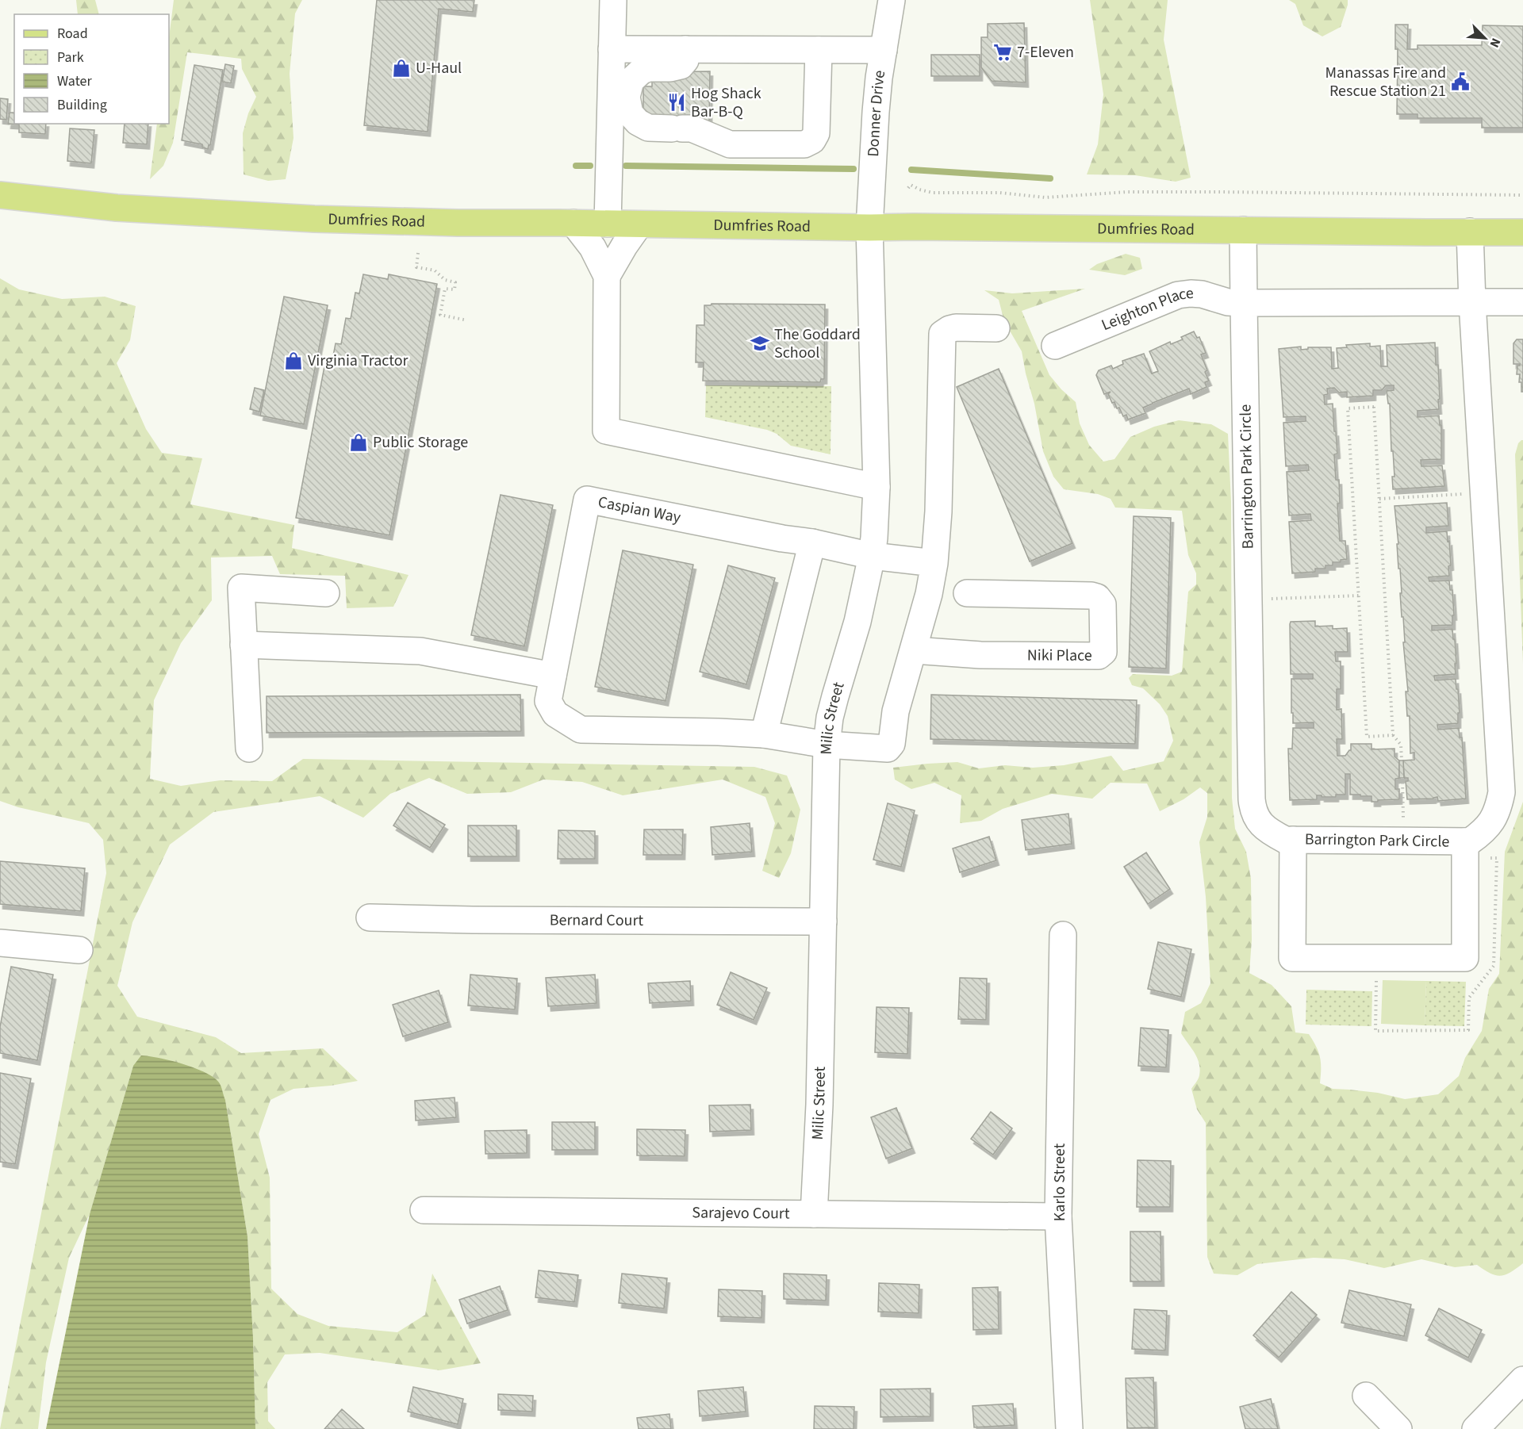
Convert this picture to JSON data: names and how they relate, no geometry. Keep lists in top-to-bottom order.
{
  "streets": {
    "main road": ["Dumfries Road"],
    "street": [
      "Donner Drive",
      "Leighton Place",
      "Barrington Park Circle",
      "Caspian Way",
      "Niki Place",
      "Milic Street",
      "Bernard Court",
      "Karlo Street",
      "Sarajevo Court"
    ]
  },
  "crossings": [
    ["Donner Drive", "Dumfries Road"],
    ["Donner Drive", "Milic Street"],
    ["Dumfries Road", "Barrington Park Circle"],
    ["Dumfries Road", "Milic Street"],
    ["Leighton Place", "Barrington Park Circle"],
    ["Caspian Way", "Milic Street"],
    ["Milic Street", "Bernard Court"],
    ["Milic Street", "Sarajevo Court"],
    ["Karlo Street", "Sarajevo Court"]
  ],
  "places": {
    "supermarket": ["7-Eleven"],
    "shop": ["U-Haul", "Virginia Tractor", "Public Storage"],
    "public building": ["Manassas Fire and Rescue Station 21"],
    "restaurant": ["Hog Shack Bar-B-Q"],
    "school or university": ["The Goddard School"]
  },
  "legend": [
    "Road",
    "Park",
    "Water",
    "Building"
  ],
  "north": "bottom right"
}
